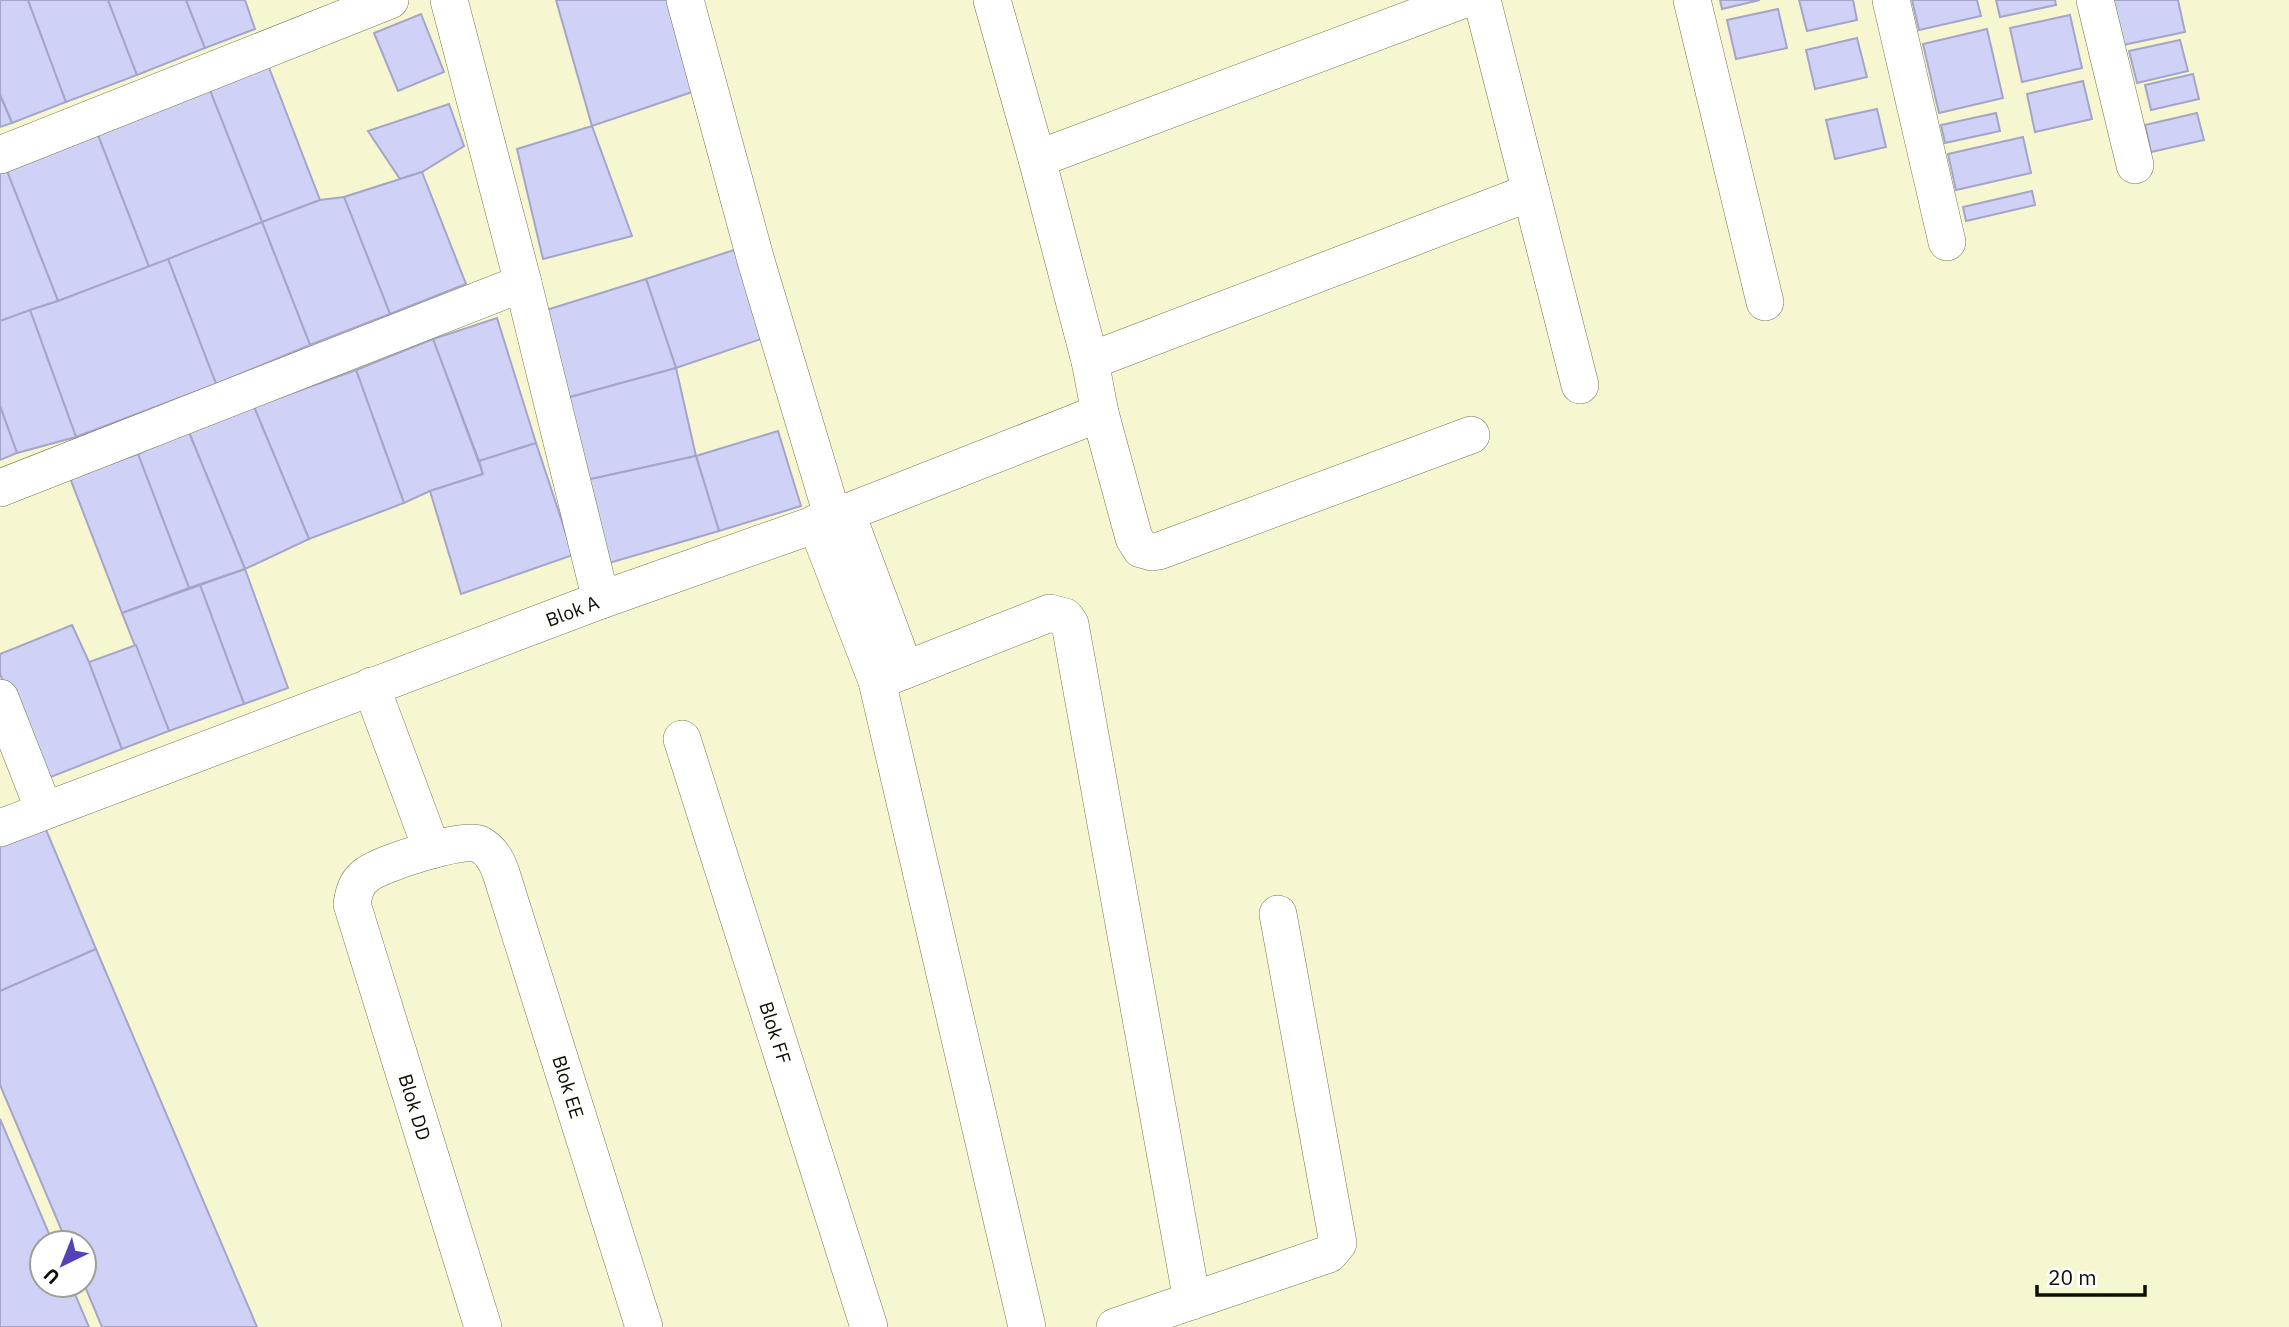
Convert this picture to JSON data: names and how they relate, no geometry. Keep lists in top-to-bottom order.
{
  "streets": {
    "street": [
      "Blok A",
      "Blok FF",
      "Blok EE",
      "Blok DD"
    ]
  },
  "crossings": [
    ["Blok EE", "Blok DD"]
  ],
  "scale_bar": "20 m",
  "north": "bottom left"
}
